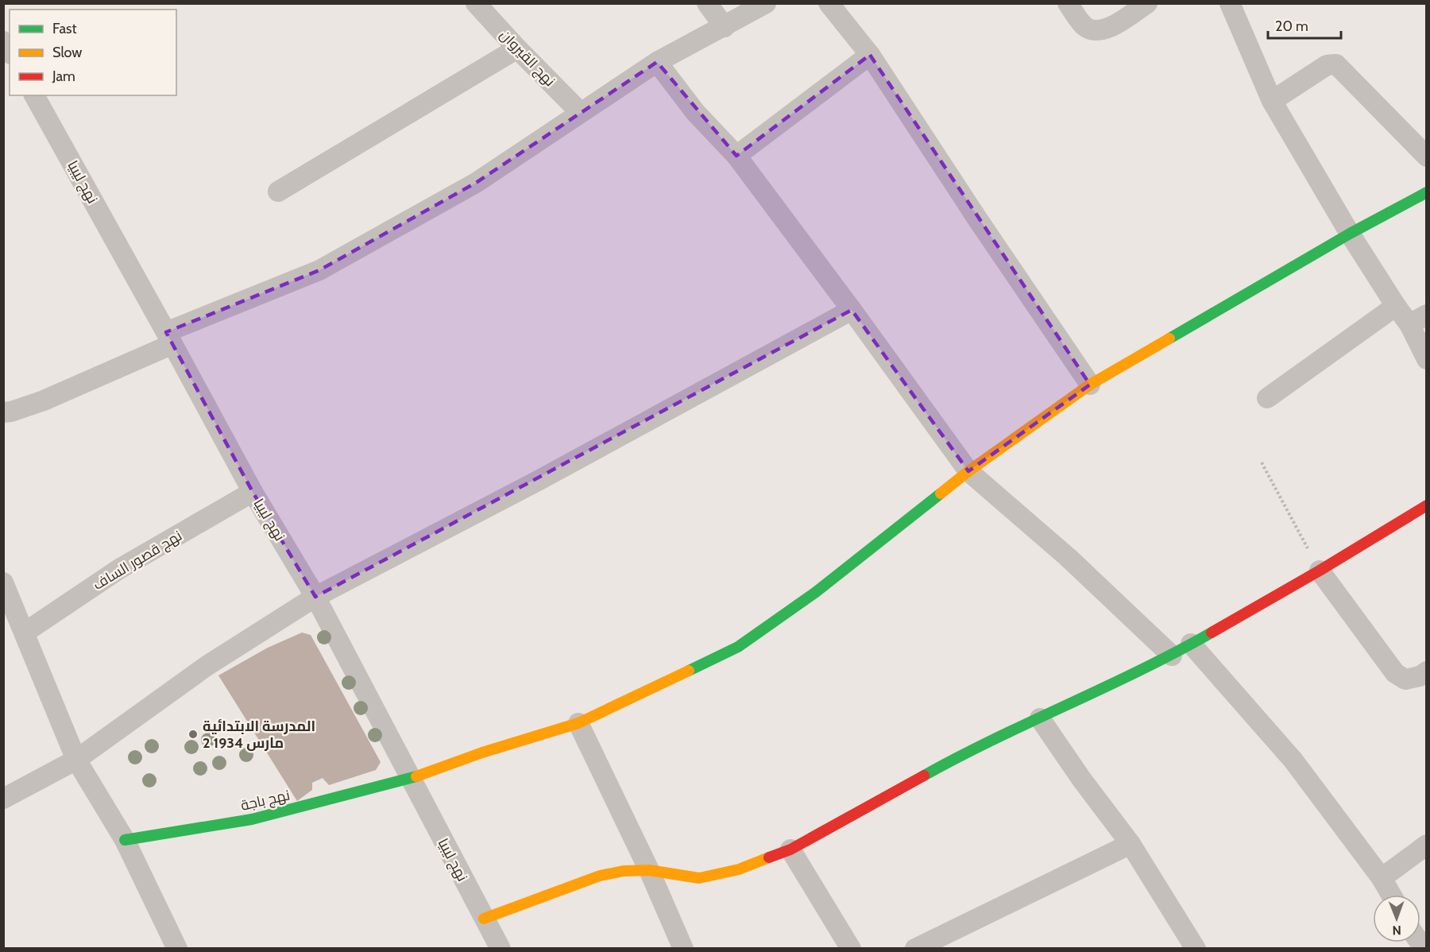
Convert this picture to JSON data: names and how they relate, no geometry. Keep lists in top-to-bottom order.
{
  "streets": {
    "street": [
      "نهج القيروان",
      "نهج ليبيا",
      "نهج قصور الساف",
      "نهج باجة"
    ]
  },
  "crossings": [
    ["نهج ليبيا", "نهج قصور الساف"],
    ["نهج ليبيا", "نهج باجة"]
  ],
  "places": ["المدرسة الابتدائية 2 مارس 1934"],
  "legend": ["Fast", "Slow", "Jam"],
  "scale_bar": "20 m",
  "north": "bottom"
}
